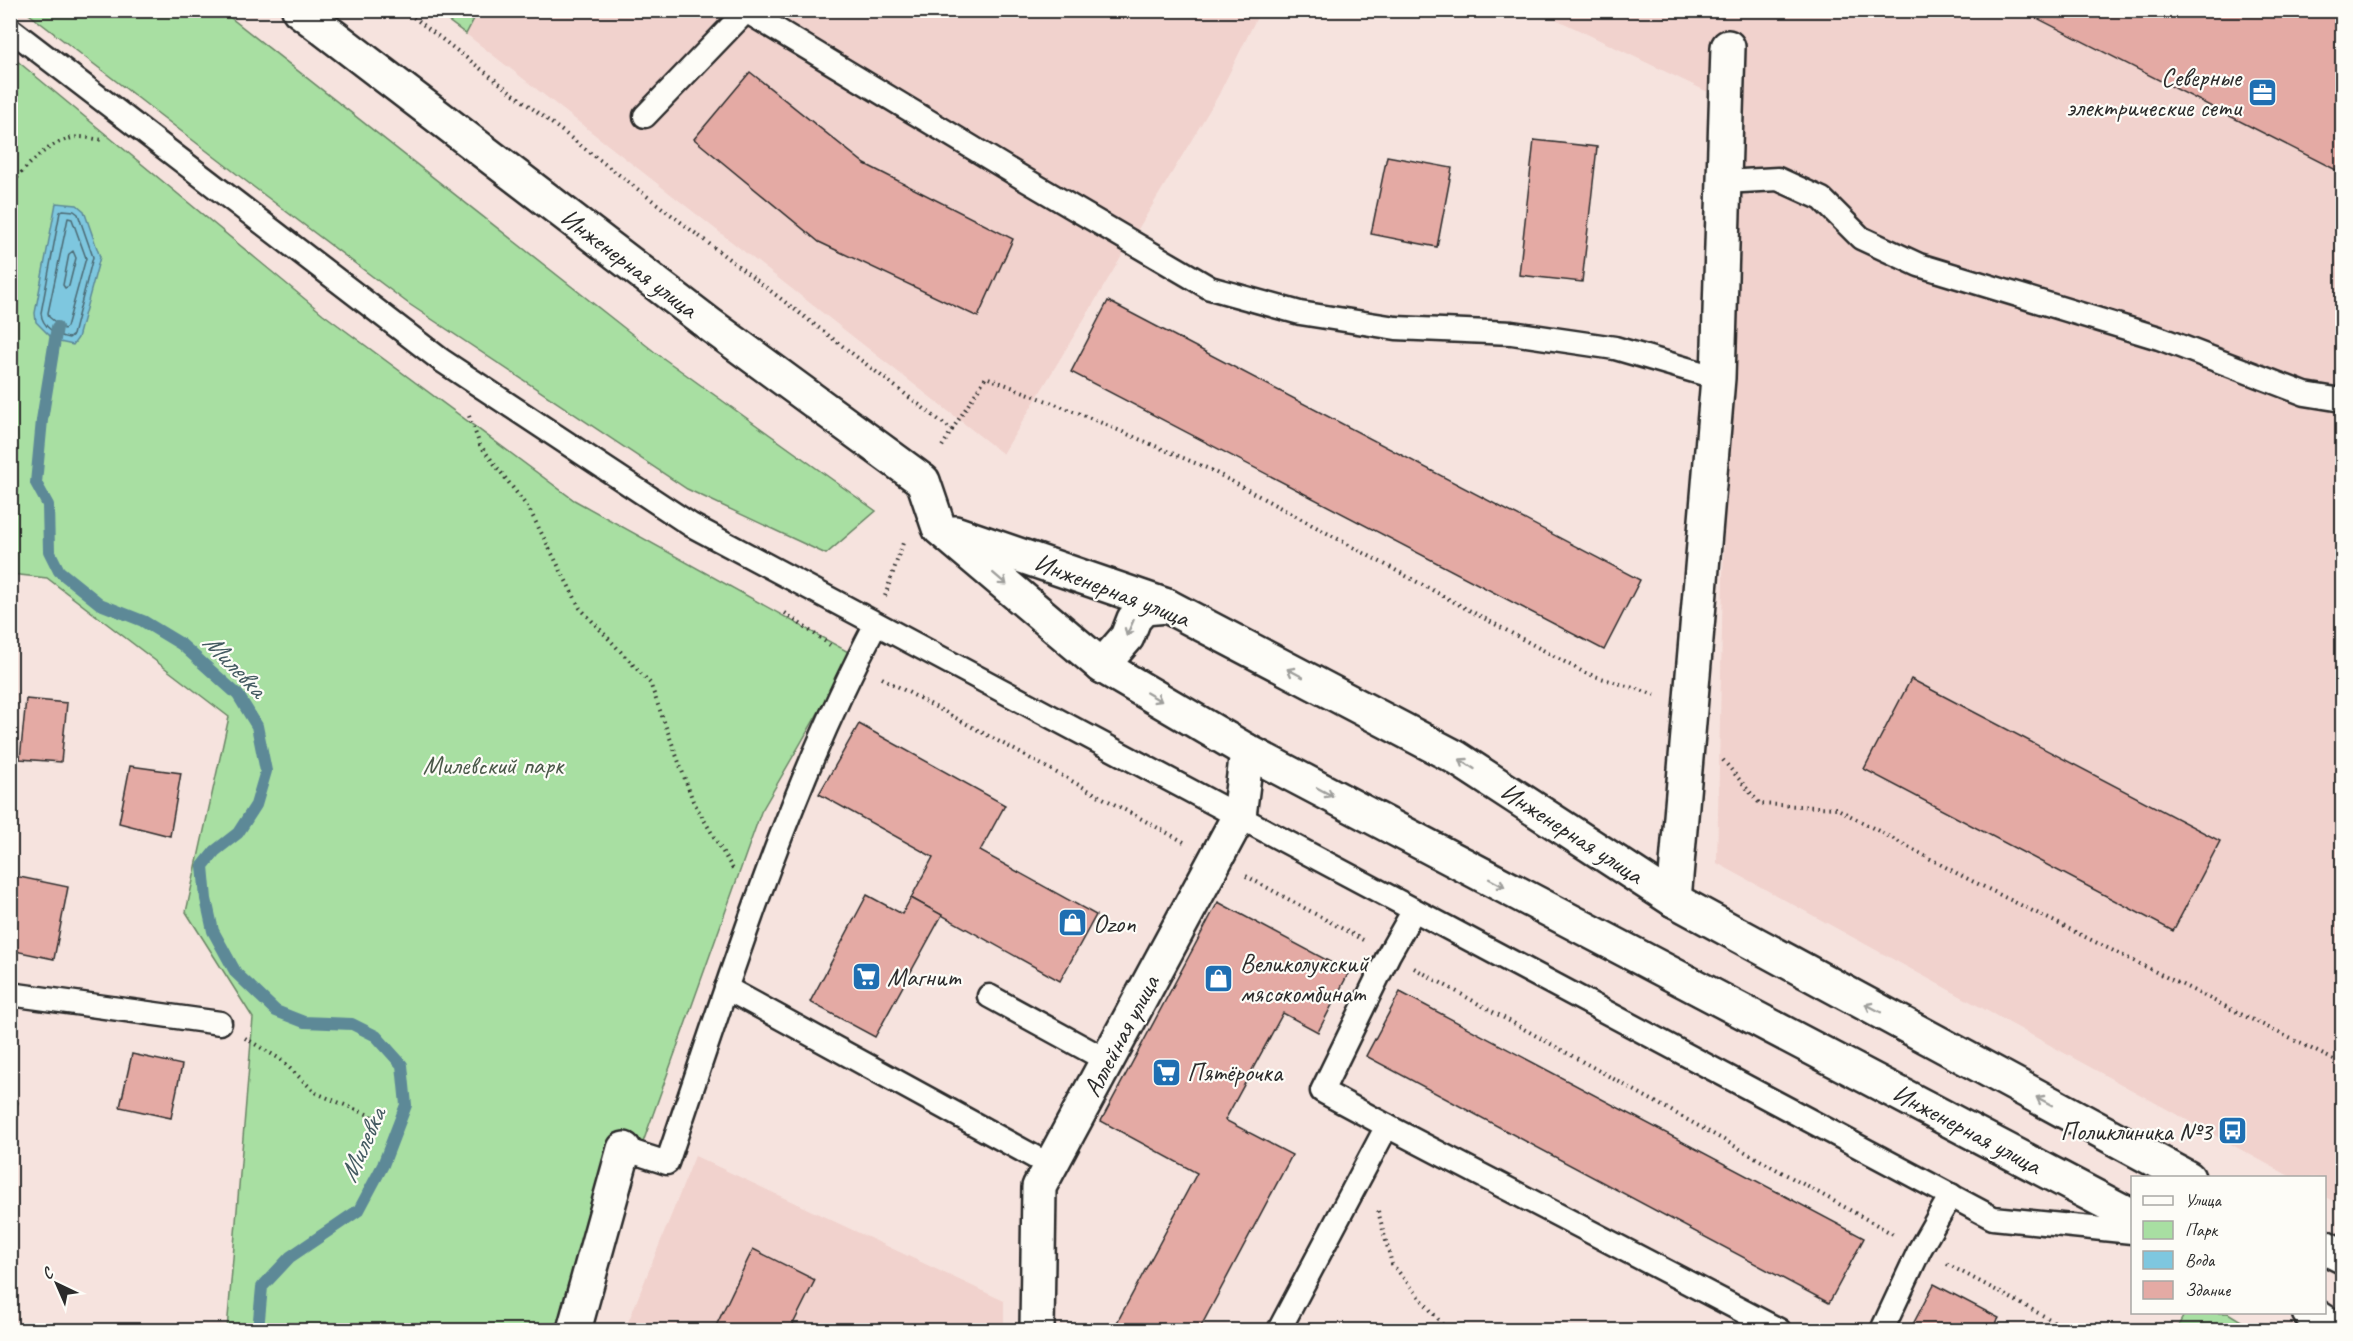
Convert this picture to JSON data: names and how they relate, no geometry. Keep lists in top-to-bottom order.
{
  "streets": {
    "main road": ["Инженерная улица", "Аллейная улица"]
  },
  "crossings": [
    ["Инженерная улица", "Аллейная улица"]
  ],
  "water": ["Милевка"],
  "parks": ["Милевский парк"],
  "places": {
    "office": ["Северные электрические сети"],
    "shop": ["Ozon", "Великолукский мясокомбинат"],
    "supermarket": ["Магнит", "Пятёрочка"],
    "bus stop": ["Поликлиника №3"]
  },
  "legend": [
    "Улица",
    "Парк",
    "Вода",
    "Здание"
  ],
  "north": "top left"
}
